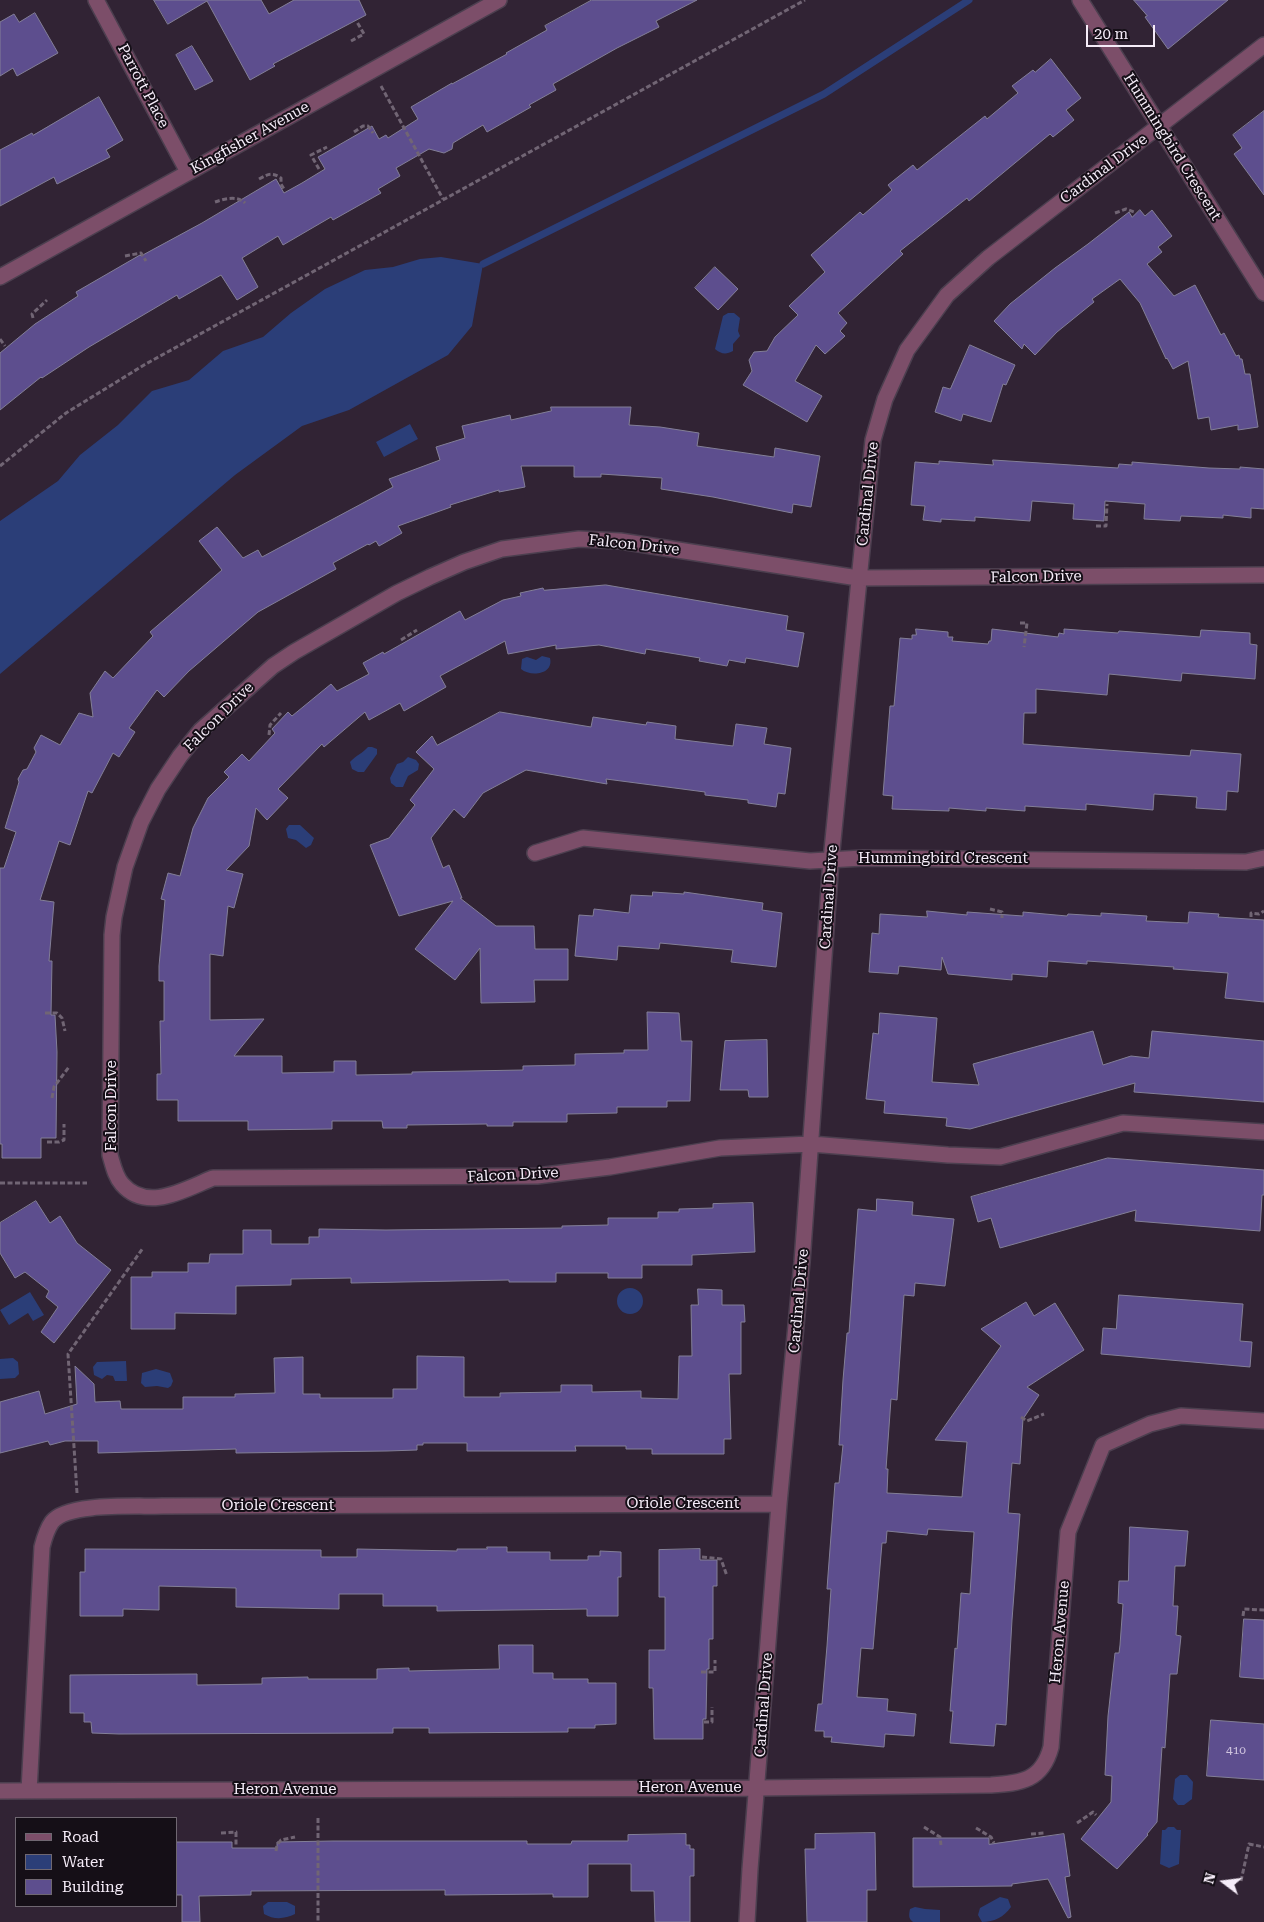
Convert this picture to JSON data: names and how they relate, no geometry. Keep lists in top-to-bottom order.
{
  "streets": {
    "street": [
      "Parrott Place",
      "Kingfisher Avenue",
      "Hummingbird Crescent",
      "Cardinal Drive",
      "Falcon Drive",
      "Oriole Crescent",
      "Heron Avenue"
    ]
  },
  "crossings": [
    ["Parrott Place", "Kingfisher Avenue"],
    ["Hummingbird Crescent", "Cardinal Drive"],
    ["Cardinal Drive", "Falcon Drive"],
    ["Cardinal Drive", "Oriole Crescent"],
    ["Cardinal Drive", "Heron Avenue"],
    ["Oriole Crescent", "Heron Avenue"]
  ],
  "house_numbers": ["410"],
  "legend": ["Road", "Water", "Building"],
  "scale_bar": "20 m",
  "north": "left"
}
